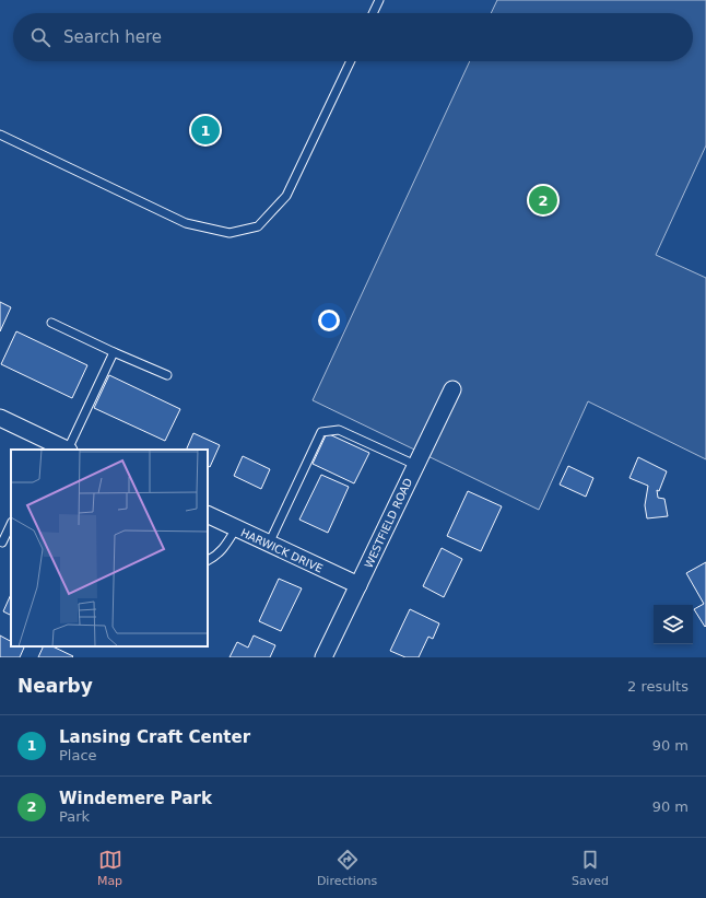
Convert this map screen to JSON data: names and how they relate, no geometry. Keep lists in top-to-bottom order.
{
  "streets": {
    "street": ["WESTFIELD ROAD", "HARWICK DRIVE"]
  },
  "crossings": [
    ["WESTFIELD ROAD", "HARWICK DRIVE"]
  ],
  "page": {
    "search": "Search here",
    "pins": ["1", "2"],
    "heading": ["Nearby", "2 results"],
    "list": [
      {
        "mark": "1",
        "name": "Lansing Craft Center",
        "note": "Place",
        "value": "90 m"
      },
      {
        "mark": "2",
        "name": "Windemere Park",
        "note": "Park",
        "value": "90 m"
      }
    ],
    "nav": ["Map", "Directions", "Saved"]
  }
}
